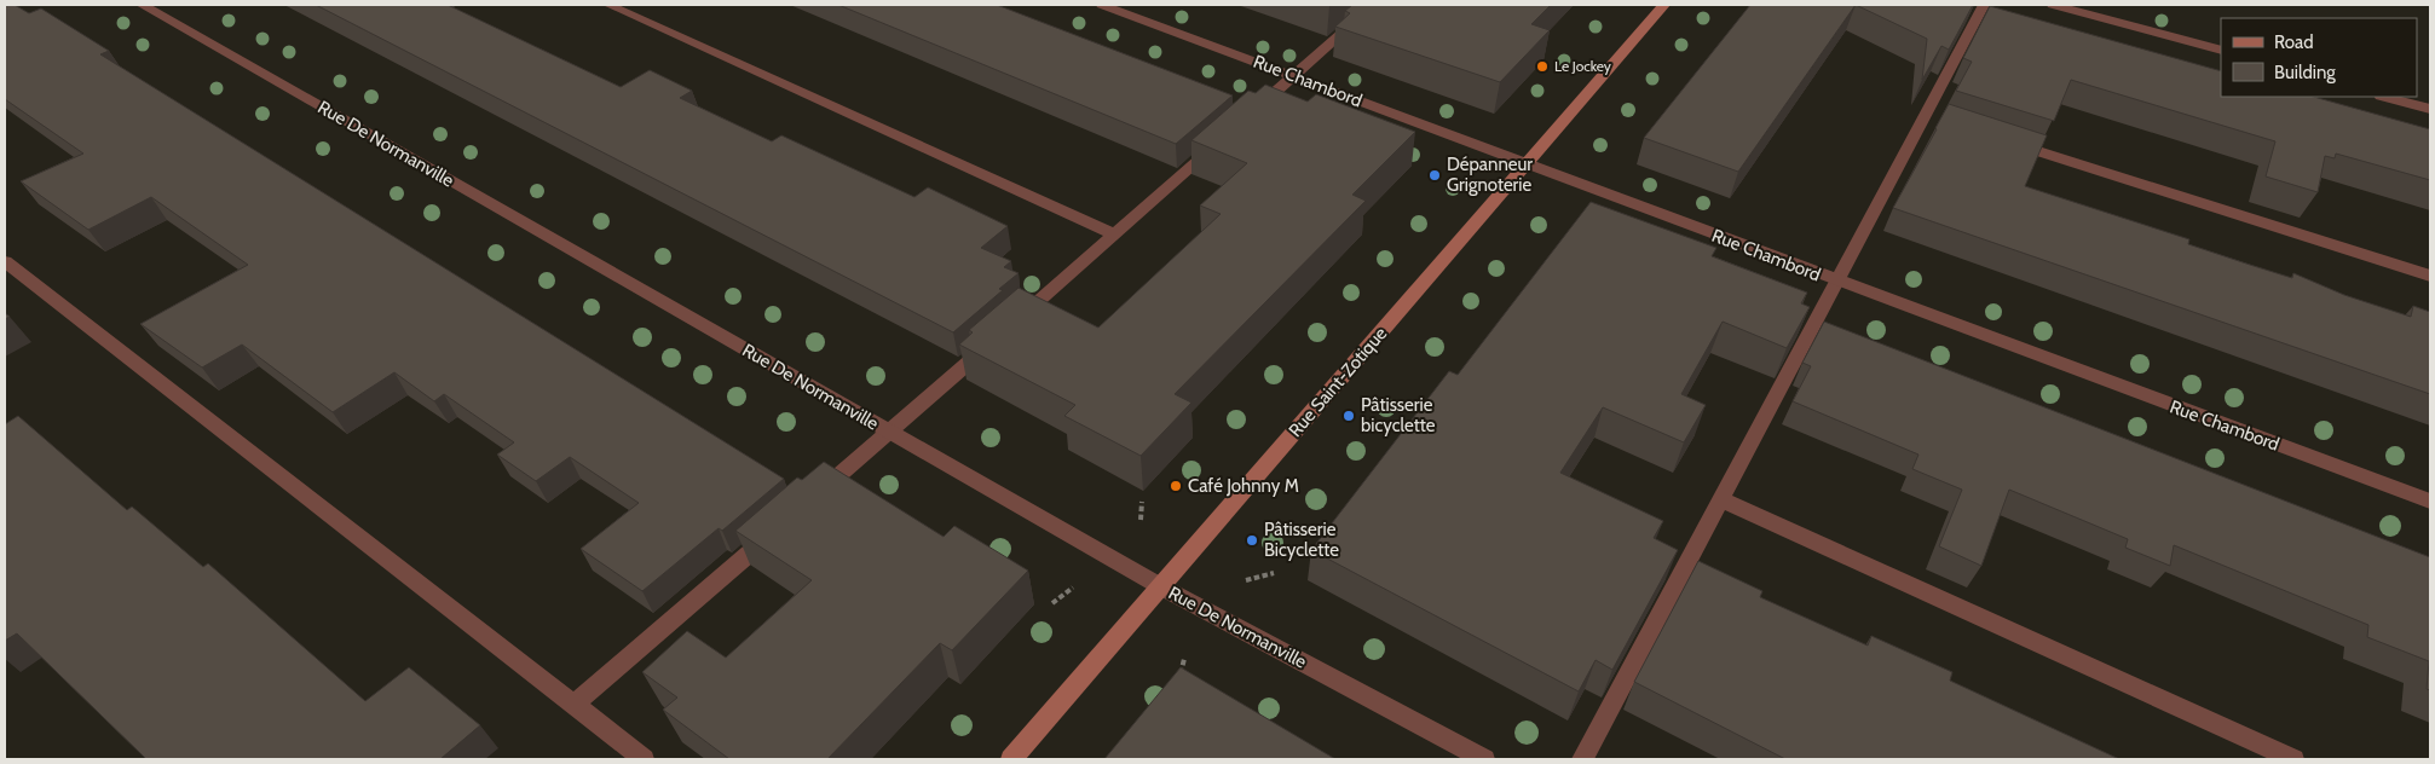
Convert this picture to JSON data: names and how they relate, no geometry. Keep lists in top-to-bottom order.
{
  "streets": {
    "street": ["Rue Chambord", "Rue De Normanville", "Rue Saint-Zotique"]
  },
  "crossings": [
    ["Rue Chambord", "Rue Saint-Zotique"],
    ["Rue De Normanville", "Rue Saint-Zotique"]
  ],
  "places": [
    "Le Jockey",
    "Dépanneur Grignoterie",
    "Pâtisserie bicyclette",
    "Café Johnny M",
    "Pâtisserie Bicyclette"
  ],
  "legend": ["Road", "Building"]
}
